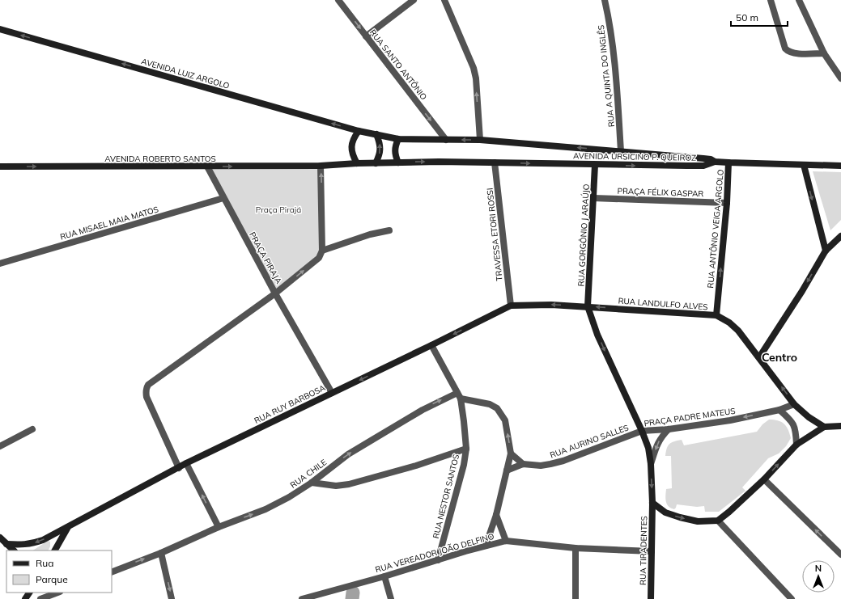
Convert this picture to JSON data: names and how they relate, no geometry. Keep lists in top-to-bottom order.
{
  "streets": {
    "street": [
      "RUA SANTO ANTÔNIO",
      "AVENIDA LUIZ ARGOLO",
      "RUA A QUINTA DO INGLÊS",
      "AVENIDA URSICINO P. QUEIROZ",
      "AVENIDA ROBERTO SANTOS",
      "PRAÇA FÉLIX GASPAR",
      "RUA MISAEL MAIA MATOS",
      "RUA ANTÔNIO VEIGA ARGOLO",
      "TRAVESSA ETORI ROSSI",
      "RUA GORGÔNIO J ARAÚJO",
      "PRAÇA PIRAJA",
      "RUA LANDULFO ALVES",
      "RUA RUY BARBOSA",
      "PRAÇA PADRE MATEUS",
      "RUA AURINO SALLES",
      "RUA CHILE",
      "RUA NESTOR SANTOS",
      "RUA TIRADENTES",
      "RUA VEREADOR JOÃO DELFINO"
    ]
  },
  "crossings": [
    ["RUA SANTO ANTÔNIO", "AVENIDA URSICINO P. QUEIROZ"],
    ["AVENIDA LUIZ ARGOLO", "AVENIDA URSICINO P. QUEIROZ"],
    ["RUA A QUINTA DO INGLÊS", "AVENIDA URSICINO P. QUEIROZ"],
    ["AVENIDA URSICINO P. QUEIROZ", "AVENIDA ROBERTO SANTOS"],
    ["AVENIDA URSICINO P. QUEIROZ", "TRAVESSA ETORI ROSSI"],
    ["AVENIDA URSICINO P. QUEIROZ", "RUA GORGÔNIO J ARAÚJO"],
    ["AVENIDA ROBERTO SANTOS", "PRAÇA PIRAJA"],
    ["PRAÇA FÉLIX GASPAR", "RUA ANTÔNIO VEIGA ARGOLO"],
    ["PRAÇA FÉLIX GASPAR", "RUA GORGÔNIO J ARAÚJO"],
    ["RUA MISAEL MAIA MATOS", "PRAÇA PIRAJA"],
    ["RUA ANTÔNIO VEIGA ARGOLO", "RUA LANDULFO ALVES"],
    ["TRAVESSA ETORI ROSSI", "RUA RUY BARBOSA"],
    ["RUA GORGÔNIO J ARAÚJO", "RUA LANDULFO ALVES"],
    ["RUA GORGÔNIO J ARAÚJO", "RUA RUY BARBOSA"],
    ["RUA LANDULFO ALVES", "RUA RUY BARBOSA"],
    ["RUA LANDULFO ALVES", "PRAÇA PADRE MATEUS"],
    ["RUA RUY BARBOSA", "RUA NESTOR SANTOS"],
    ["PRAÇA PADRE MATEUS", "RUA AURINO SALLES"],
    ["PRAÇA PADRE MATEUS", "RUA TIRADENTES"],
    ["RUA CHILE", "RUA NESTOR SANTOS"],
    ["RUA NESTOR SANTOS", "RUA VEREADOR JOÃO DELFINO"],
    ["RUA TIRADENTES", "RUA VEREADOR JOÃO DELFINO"]
  ],
  "one_way": [
    "RUA SANTO ANTÔNIO",
    "AVENIDA LUIZ ARGOLO",
    "AVENIDA ROBERTO SANTOS",
    "RUA ANTÔNIO VEIGA ARGOLO",
    "RUA LANDULFO ALVES",
    "RUA RUY BARBOSA",
    "PRAÇA PADRE MATEUS"
  ],
  "districts": ["Centro"],
  "parks": ["Praça Pirajá"],
  "legend": ["Rua", "Parque"],
  "scale_bar": "50 m",
  "north": "top"
}
